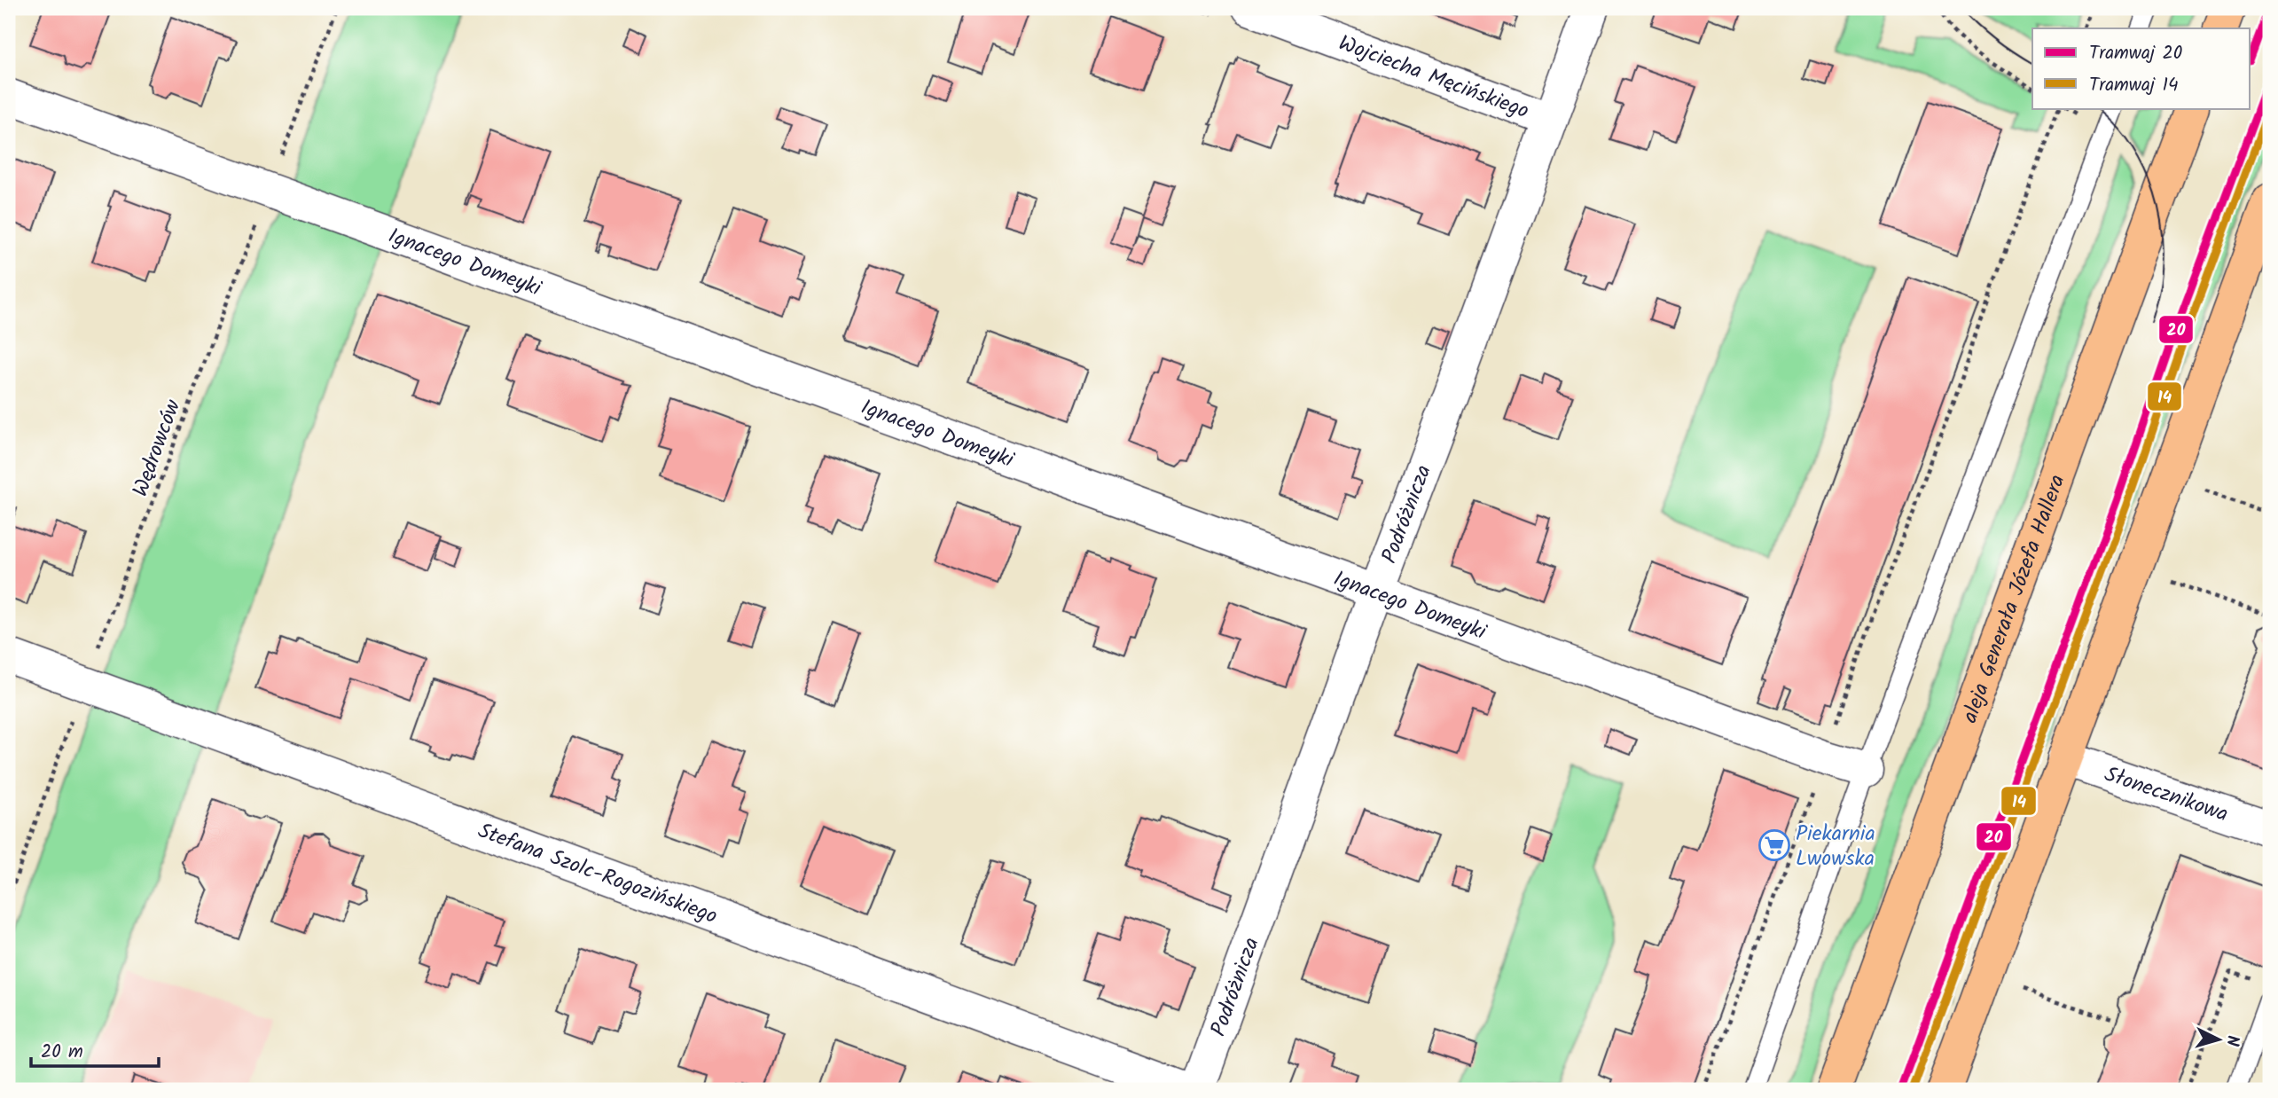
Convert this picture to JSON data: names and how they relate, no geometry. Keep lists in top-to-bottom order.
{
  "streets": {
    "main road": ["aleja Generała Józefa Hallera"],
    "street": [
      "Wojciecha Męcińskiego",
      "Ignacego Domeyki",
      "Podróżnicza",
      "Słonecznikowa",
      "Stefana Szolc-Rogozińskiego"
    ],
    "path": ["Wędrowców"]
  },
  "crossings": [
    ["Wojciecha Męcińskiego", "Podróżnicza"],
    ["Ignacego Domeyki", "Wędrowców"],
    ["Ignacego Domeyki", "Podróżnicza"],
    ["Wędrowców", "Stefana Szolc-Rogozińskiego"]
  ],
  "places": {
    "supermarket": ["Piekarnia Lwowska"]
  },
  "lines": ["tram line 20", "tram line 14"],
  "legend": ["Tramwaj 20", "Tramwaj 14"],
  "scale_bar": "20 m",
  "north": "right"
}
